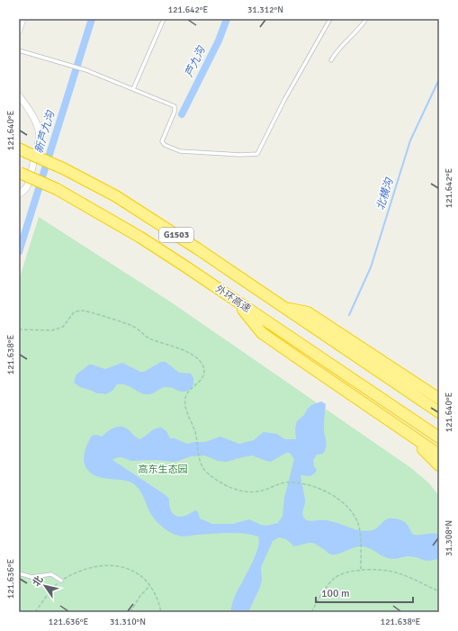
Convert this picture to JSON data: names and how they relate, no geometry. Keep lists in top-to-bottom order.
{
  "streets": {
    "highway": ["G1503", "外环高速"]
  },
  "water": ["芦九沟", "新芦九沟", "北横沟"],
  "parks": ["高东生态园"],
  "scale_bar": "100 m",
  "north": "top left",
  "coordinates": [
    "121.642°E",
    "31.312°N",
    "121.640°E",
    "121.638°E",
    "31.308°N",
    "121.636°E",
    "31.310°N"
  ]
}
